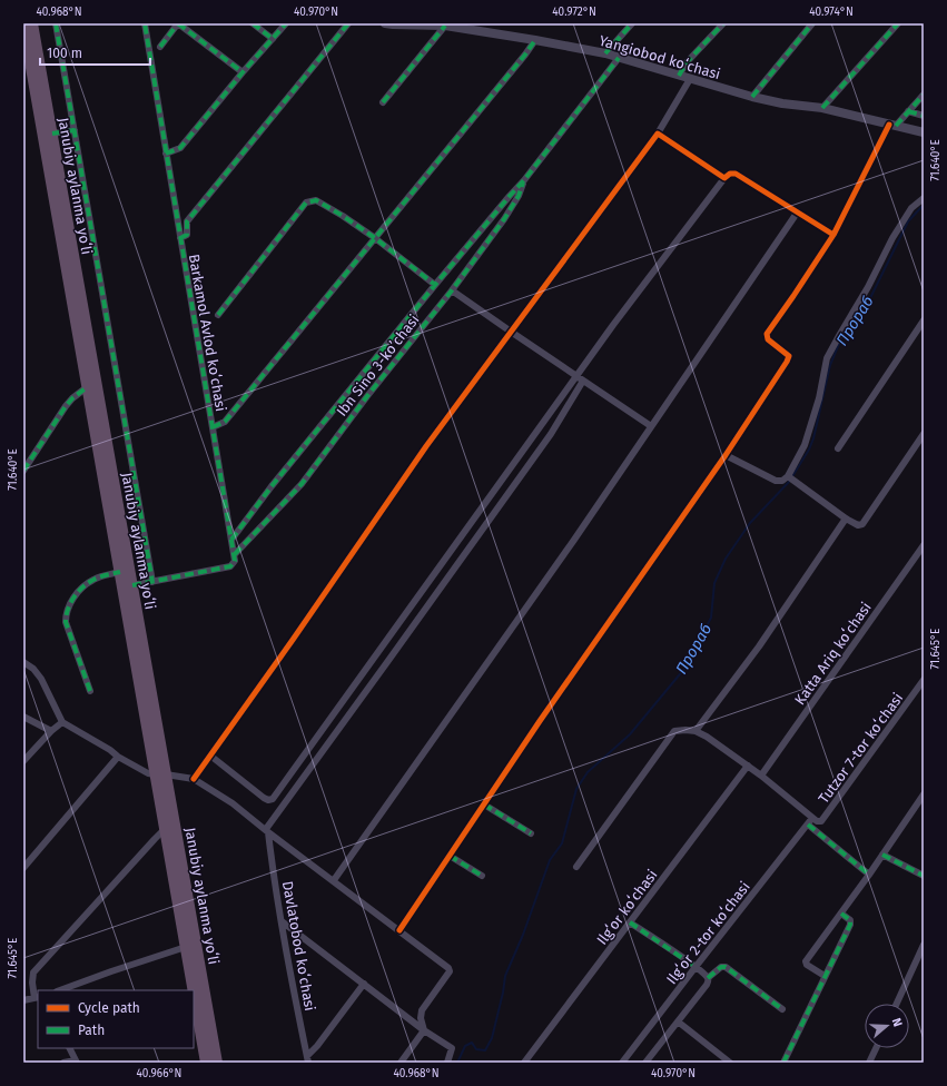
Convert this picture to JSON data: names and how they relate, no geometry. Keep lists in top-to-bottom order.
{
  "streets": {
    "highway": ["Janubiy aylanma yoʻli"],
    "street": [
      "Yangiobod koʻchasi",
      "Barkamol Avlod koʻchasi",
      "Ibn Sino 3-koʼchasi",
      "Katta Ariq koʻchasi",
      "Tutzor 7-tor koʻchasi",
      "Ilgʻor koʻchasi",
      "Ilgʻor 2-tor koʻchasi",
      "Davlatobod koʻchasi"
    ]
  },
  "crossings": [
    ["Yangiobod koʻchasi", "Ibn Sino 3-koʼchasi"],
    ["Barkamol Avlod koʻchasi", "Ibn Sino 3-koʼchasi"],
    ["Tutzor 7-tor koʻchasi", "Ilgʻor 2-tor koʻchasi"]
  ],
  "water": ["Прораб"],
  "legend": ["Cycle path", "Path"],
  "scale_bar": "100 m",
  "north": "right",
  "coordinates": [
    "40.968°N",
    "40.970°N",
    "40.972°N",
    "40.974°N",
    "71.640°E",
    "71.645°E",
    "40.966°N"
  ]
}
